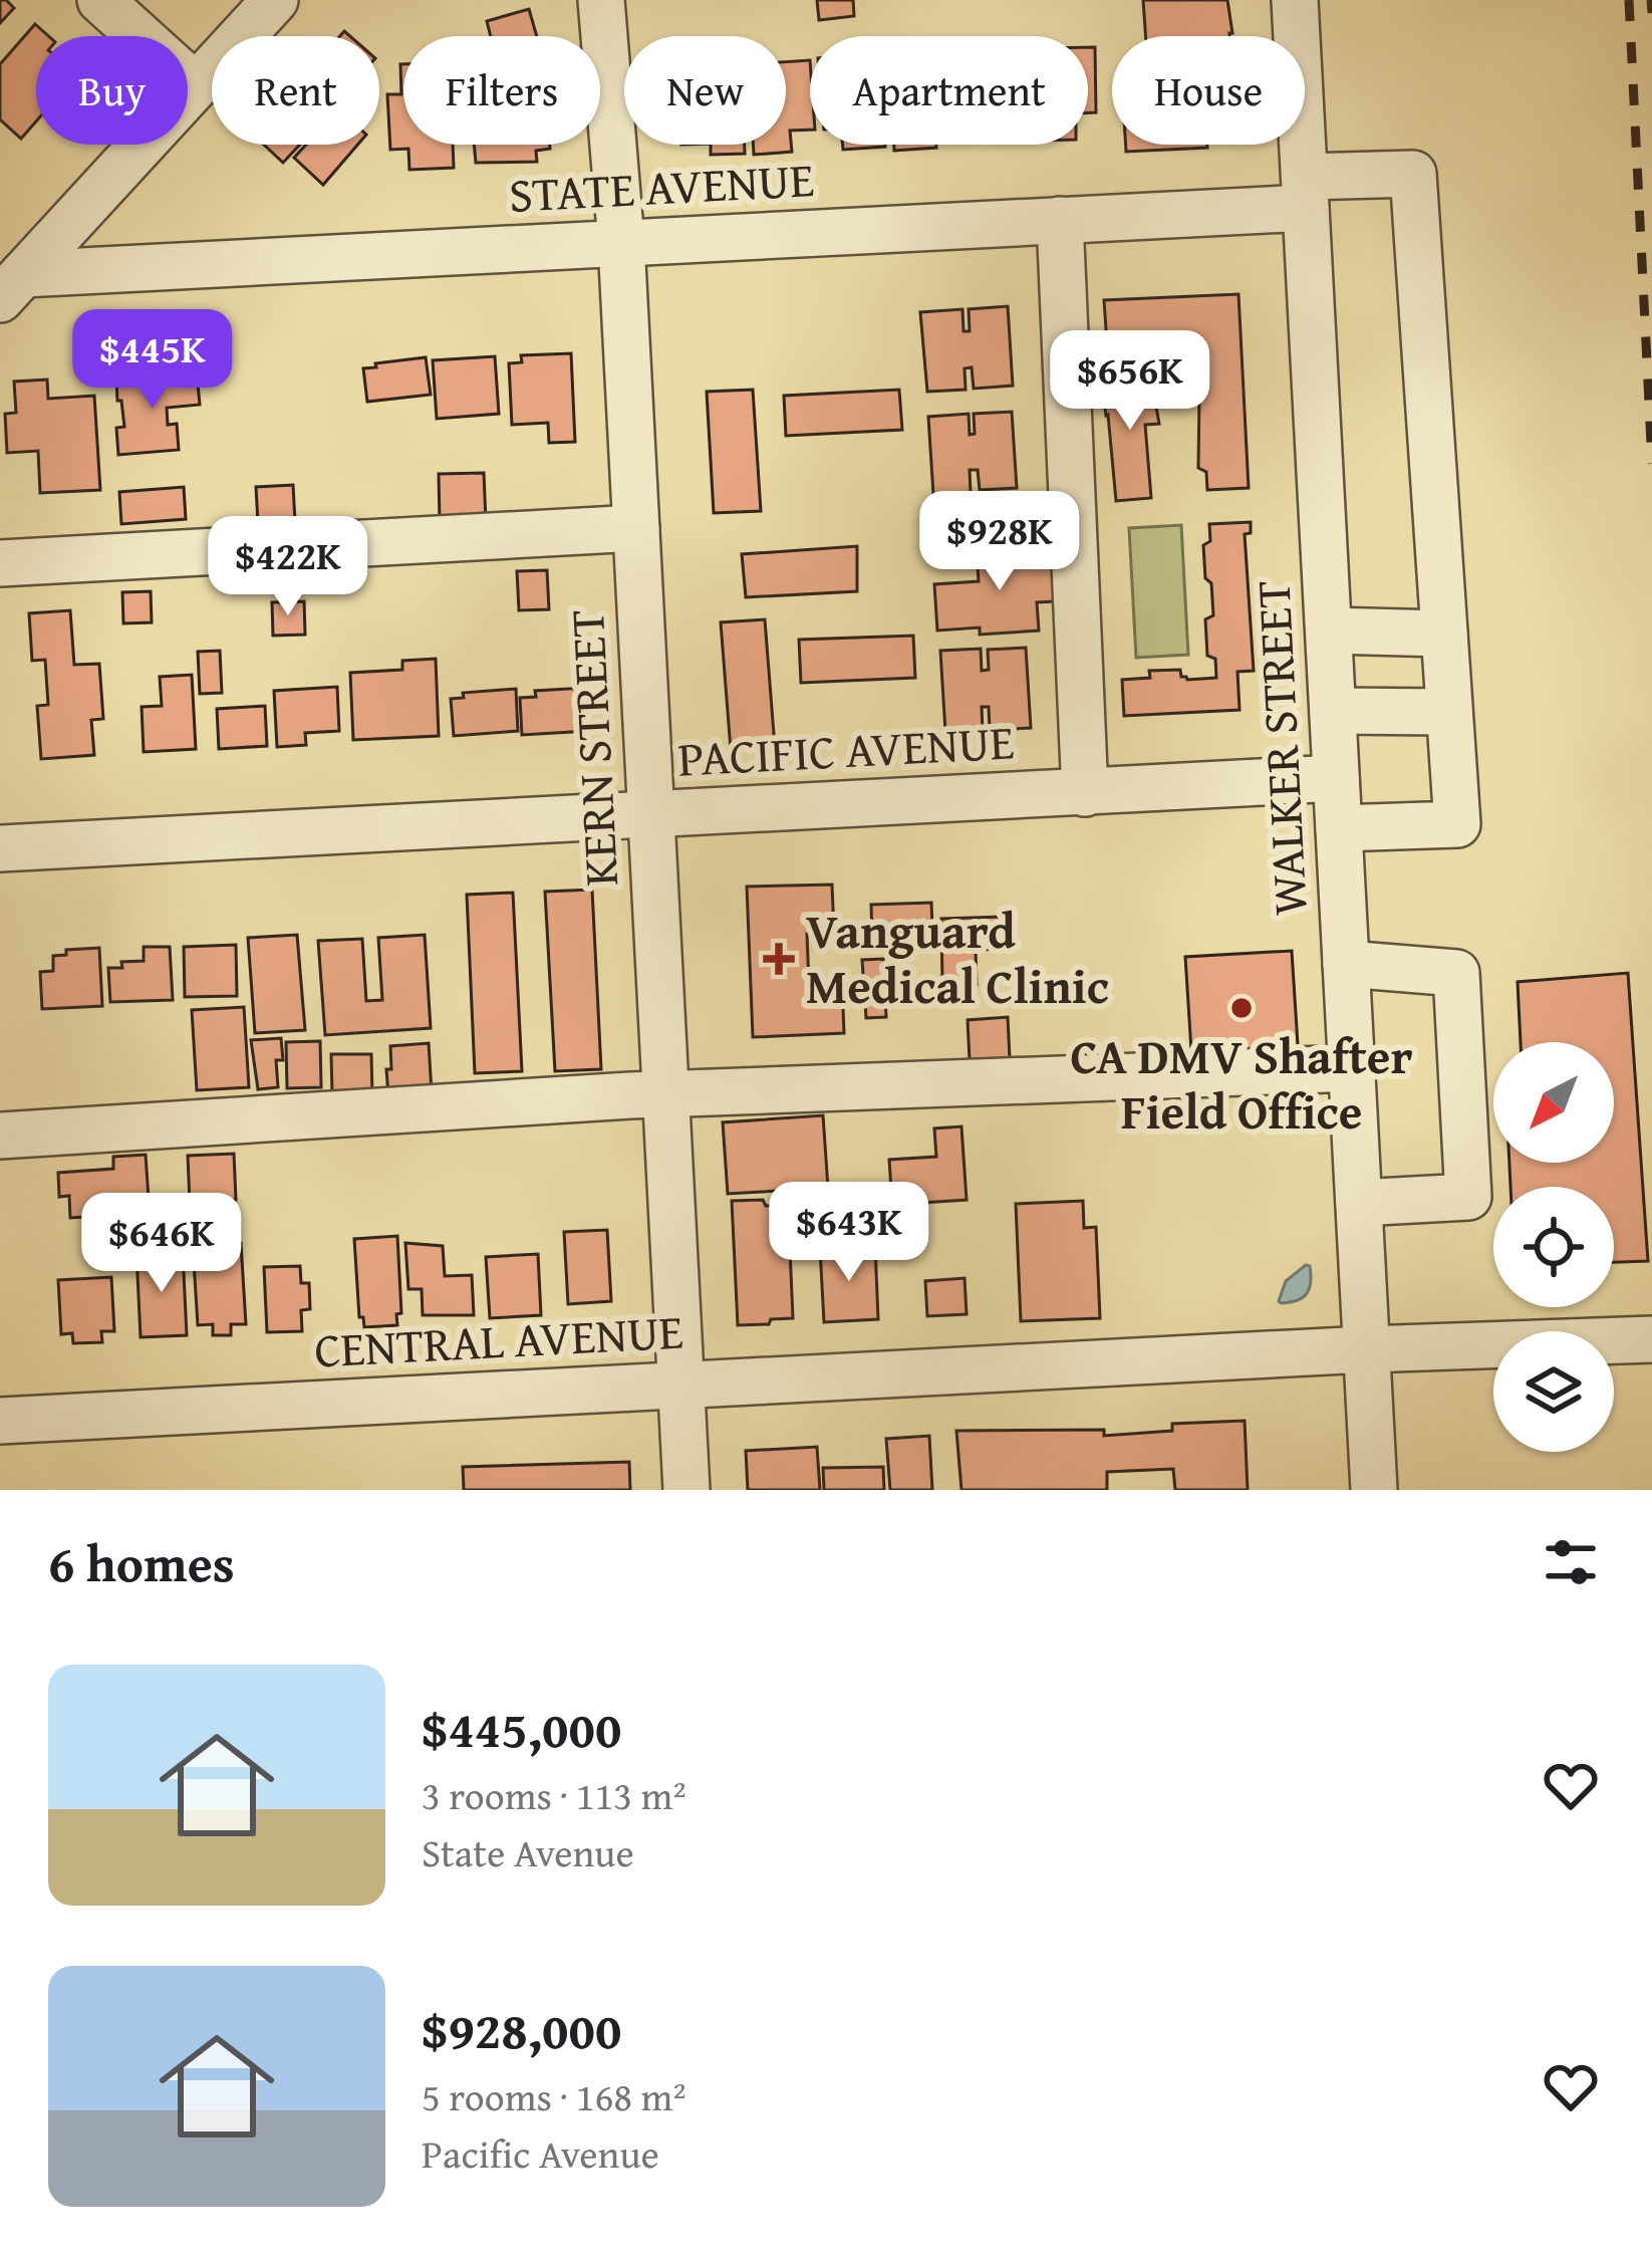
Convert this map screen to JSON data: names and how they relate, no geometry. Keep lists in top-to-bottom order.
{
  "streets": {
    "street": [
      "STATE AVENUE",
      "KERN STREET",
      "WALKER STREET",
      "PACIFIC AVENUE",
      "CENTRAL AVENUE"
    ]
  },
  "crossings": [
    ["STATE AVENUE", "KERN STREET"],
    ["STATE AVENUE", "WALKER STREET"],
    ["KERN STREET", "PACIFIC AVENUE"],
    ["KERN STREET", "CENTRAL AVENUE"],
    ["WALKER STREET", "PACIFIC AVENUE"],
    ["WALKER STREET", "CENTRAL AVENUE"]
  ],
  "places": {
    "health": ["Vanguard Medical Clinic"],
    "other": ["CA DMV Shafter Field Office"]
  },
  "north": "bottom left",
  "page": {
    "chip": [
      "Buy",
      "Rent",
      "Filters",
      "New",
      "Apartment",
      "House"
    ],
    "price": [
      "$445K",
      "$656K",
      "$928K",
      "$422K",
      "$643K",
      "$646K"
    ],
    "heading": "6 homes",
    "list": [
      {
        "name": "$445,000",
        "note": "3 rooms · 113 m² · State Avenue"
      },
      {
        "name": "$928,000",
        "note": "5 rooms · 168 m² · Pacific Avenue"
      }
    ]
  }
}
